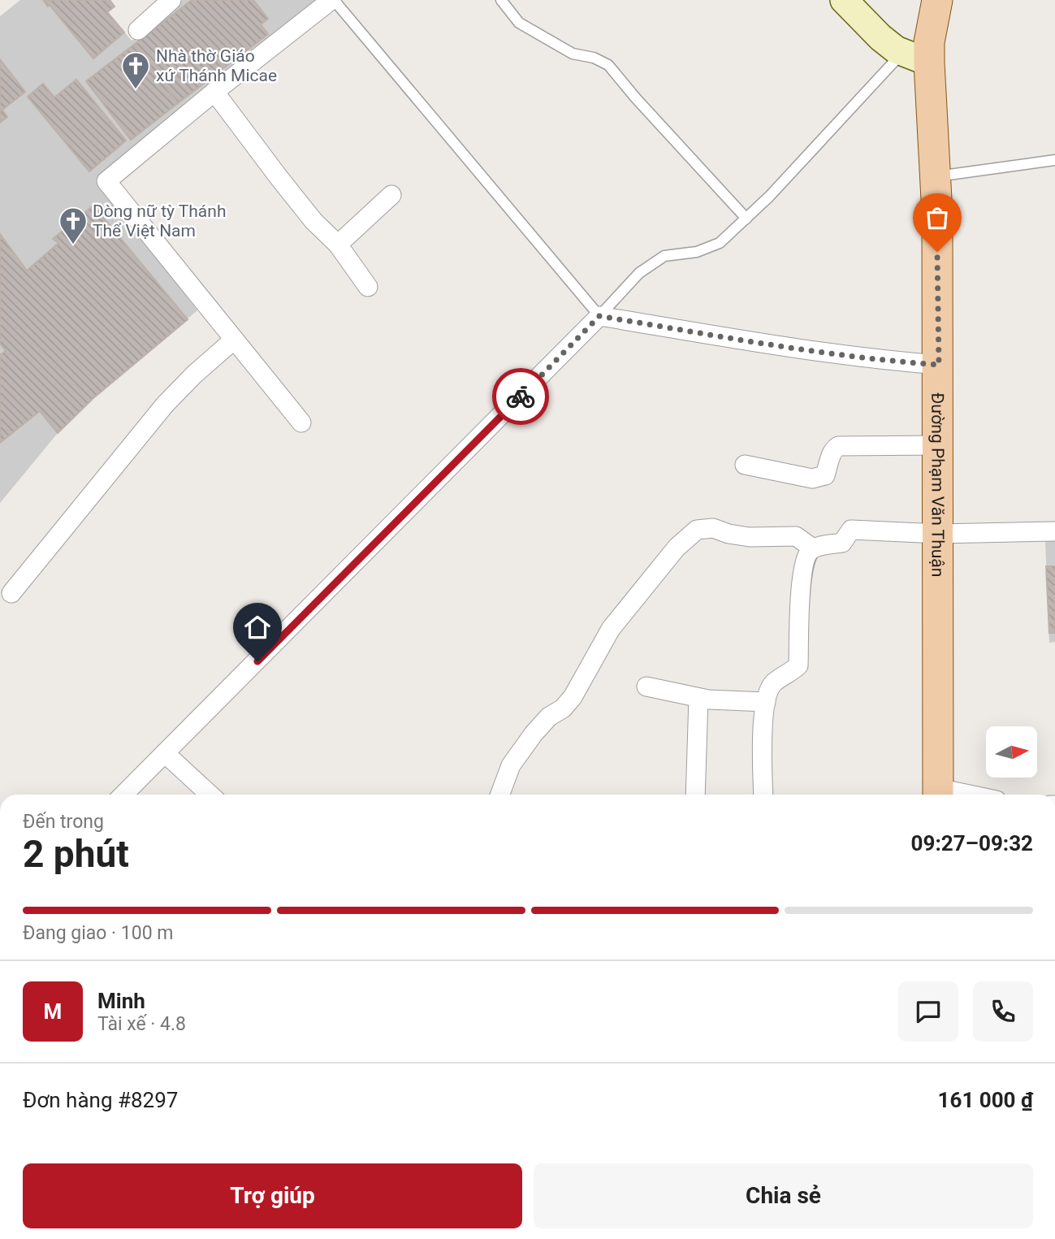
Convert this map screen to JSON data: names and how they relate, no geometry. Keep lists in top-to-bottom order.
{
  "streets": {
    "main road": ["Đường Phạm Văn Thuận"]
  },
  "places": {
    "church": ["Nhà thờ Giáo xứ Thánh Micae", "Dòng nữ tỳ Thánh Thể Việt Nam"]
  },
  "north": "right",
  "page": {
    "heading": ["2 phút", "Đến trong", "09:27–09:32"],
    "panel": [
      "Minh",
      "Tài xế · 4.8",
      "Đơn hàng #8297",
      "161 000 ₫"
    ],
    "bar": "Đang giao · 100 m",
    "round": "M",
    "buttons": ["Trợ giúp", "Chia sẻ"]
  }
}
